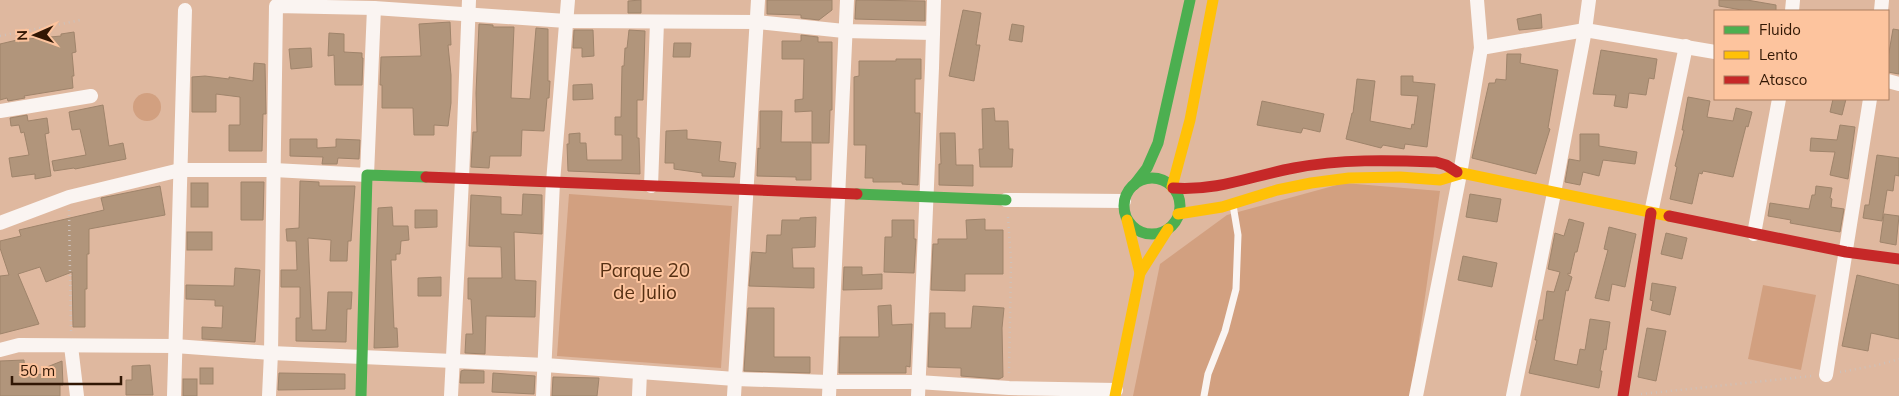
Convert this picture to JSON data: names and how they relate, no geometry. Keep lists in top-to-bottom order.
{
  "parks": ["Parque 20 de Julio"],
  "legend": ["Fluido", "Lento", "Atasco"],
  "scale_bar": "50 m",
  "north": "left"
}
